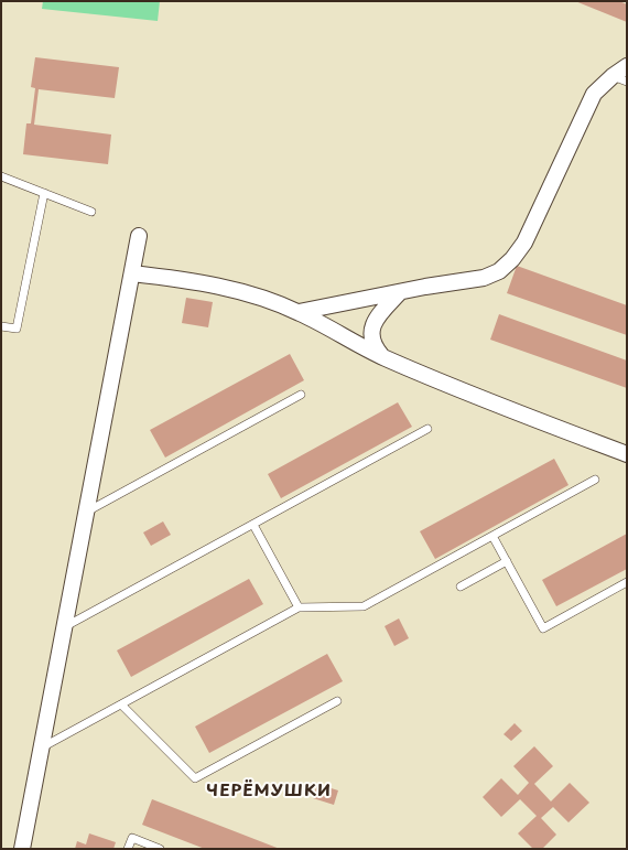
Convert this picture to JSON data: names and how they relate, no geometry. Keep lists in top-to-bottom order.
{
  "districts": ["ЧЕРЁМУШКИ"]
}
